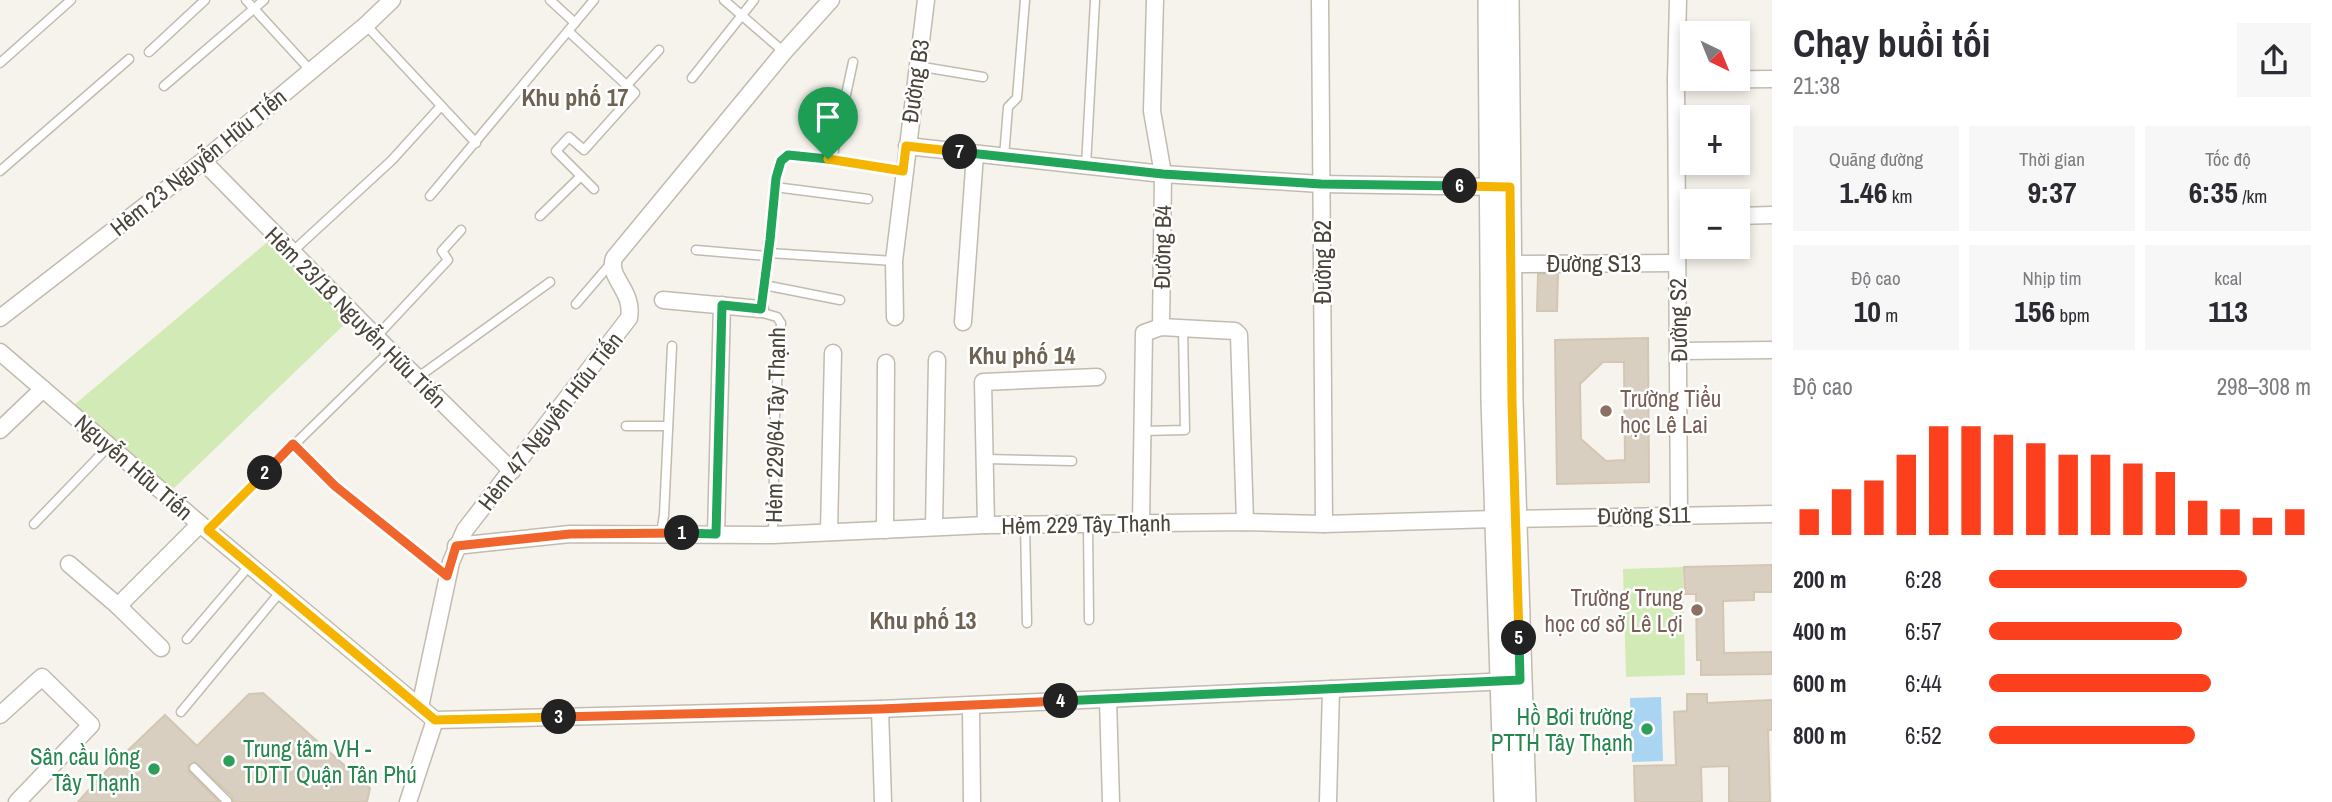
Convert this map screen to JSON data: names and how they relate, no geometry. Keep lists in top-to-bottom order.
{
  "streets": {
    "street": [
      "Đường B3",
      "Hẻm 23 Nguyễn Hữu Tiến",
      "Đường B4",
      "Đường B2",
      "Đường S13",
      "Hẻm 23/18 Nguyễn Hữu Tiến",
      "Đường S2",
      "Hẻm 47 Nguyễn Hữu Tiến",
      "Nguyễn Hữu Tiến",
      "Đường S11",
      "Hẻm 229 Tây Thạnh"
    ],
    "lane": ["Hẻm 229/64 Tây Thạnh"]
  },
  "crossings": [
    ["Đường B3", "Đường B4"],
    ["Đường B3", "Đường B2"],
    ["Hẻm 23 Nguyễn Hữu Tiến", "Hẻm 23/18 Nguyễn Hữu Tiến"],
    ["Đường B2", "Hẻm 229 Tây Thạnh"],
    ["Đường S13", "Đường S2"],
    ["Hẻm 23/18 Nguyễn Hữu Tiến", "Hẻm 47 Nguyễn Hữu Tiến"],
    ["Đường S2", "Đường S11"],
    ["Hẻm 47 Nguyễn Hữu Tiến", "Nguyễn Hữu Tiến"],
    ["Hẻm 47 Nguyễn Hữu Tiến", "Hẻm 229 Tây Thạnh"],
    ["Hẻm 229/64 Tây Thạnh", "Hẻm 229 Tây Thạnh"],
    ["Đường S11", "Hẻm 229 Tây Thạnh"]
  ],
  "districts": ["Khu phố 17", "Khu phố 14", "Khu phố 13"],
  "places": [
    "Trường Tiểu học Lê Lai",
    "Trường Trung học cơ sở Lê Lợi",
    "Hồ Bơi trường PTTH Tây Thạnh",
    "Trung tâm VH - TDTT Quận Tân Phú",
    "Sân cầu lông Tây Thạnh"
  ],
  "north": "bottom right",
  "page": {
    "heading": ["Chạy buổi tối", "21:38"],
    "map_buttons": ["+", "−"],
    "stats": [
      ["Quãng đường", "1.46 km"],
      ["Thời gian", "9:37"],
      ["Tốc độ", "6:35 /km"],
      ["Độ cao", "10 m"],
      ["Nhịp tim", "156 bpm"],
      ["kcal", "113"]
    ],
    "pins": [
      "7",
      "6",
      "2",
      "1",
      "5",
      "4",
      "3"
    ],
    "chart": ["Độ cao", "298–308 m"],
    "list": [
      {
        "name": "200 m",
        "note": "6:28"
      },
      {
        "name": "400 m",
        "note": "6:57"
      },
      {
        "name": "600 m",
        "note": "6:44"
      },
      {
        "name": "800 m",
        "note": "6:52"
      }
    ]
  }
}
